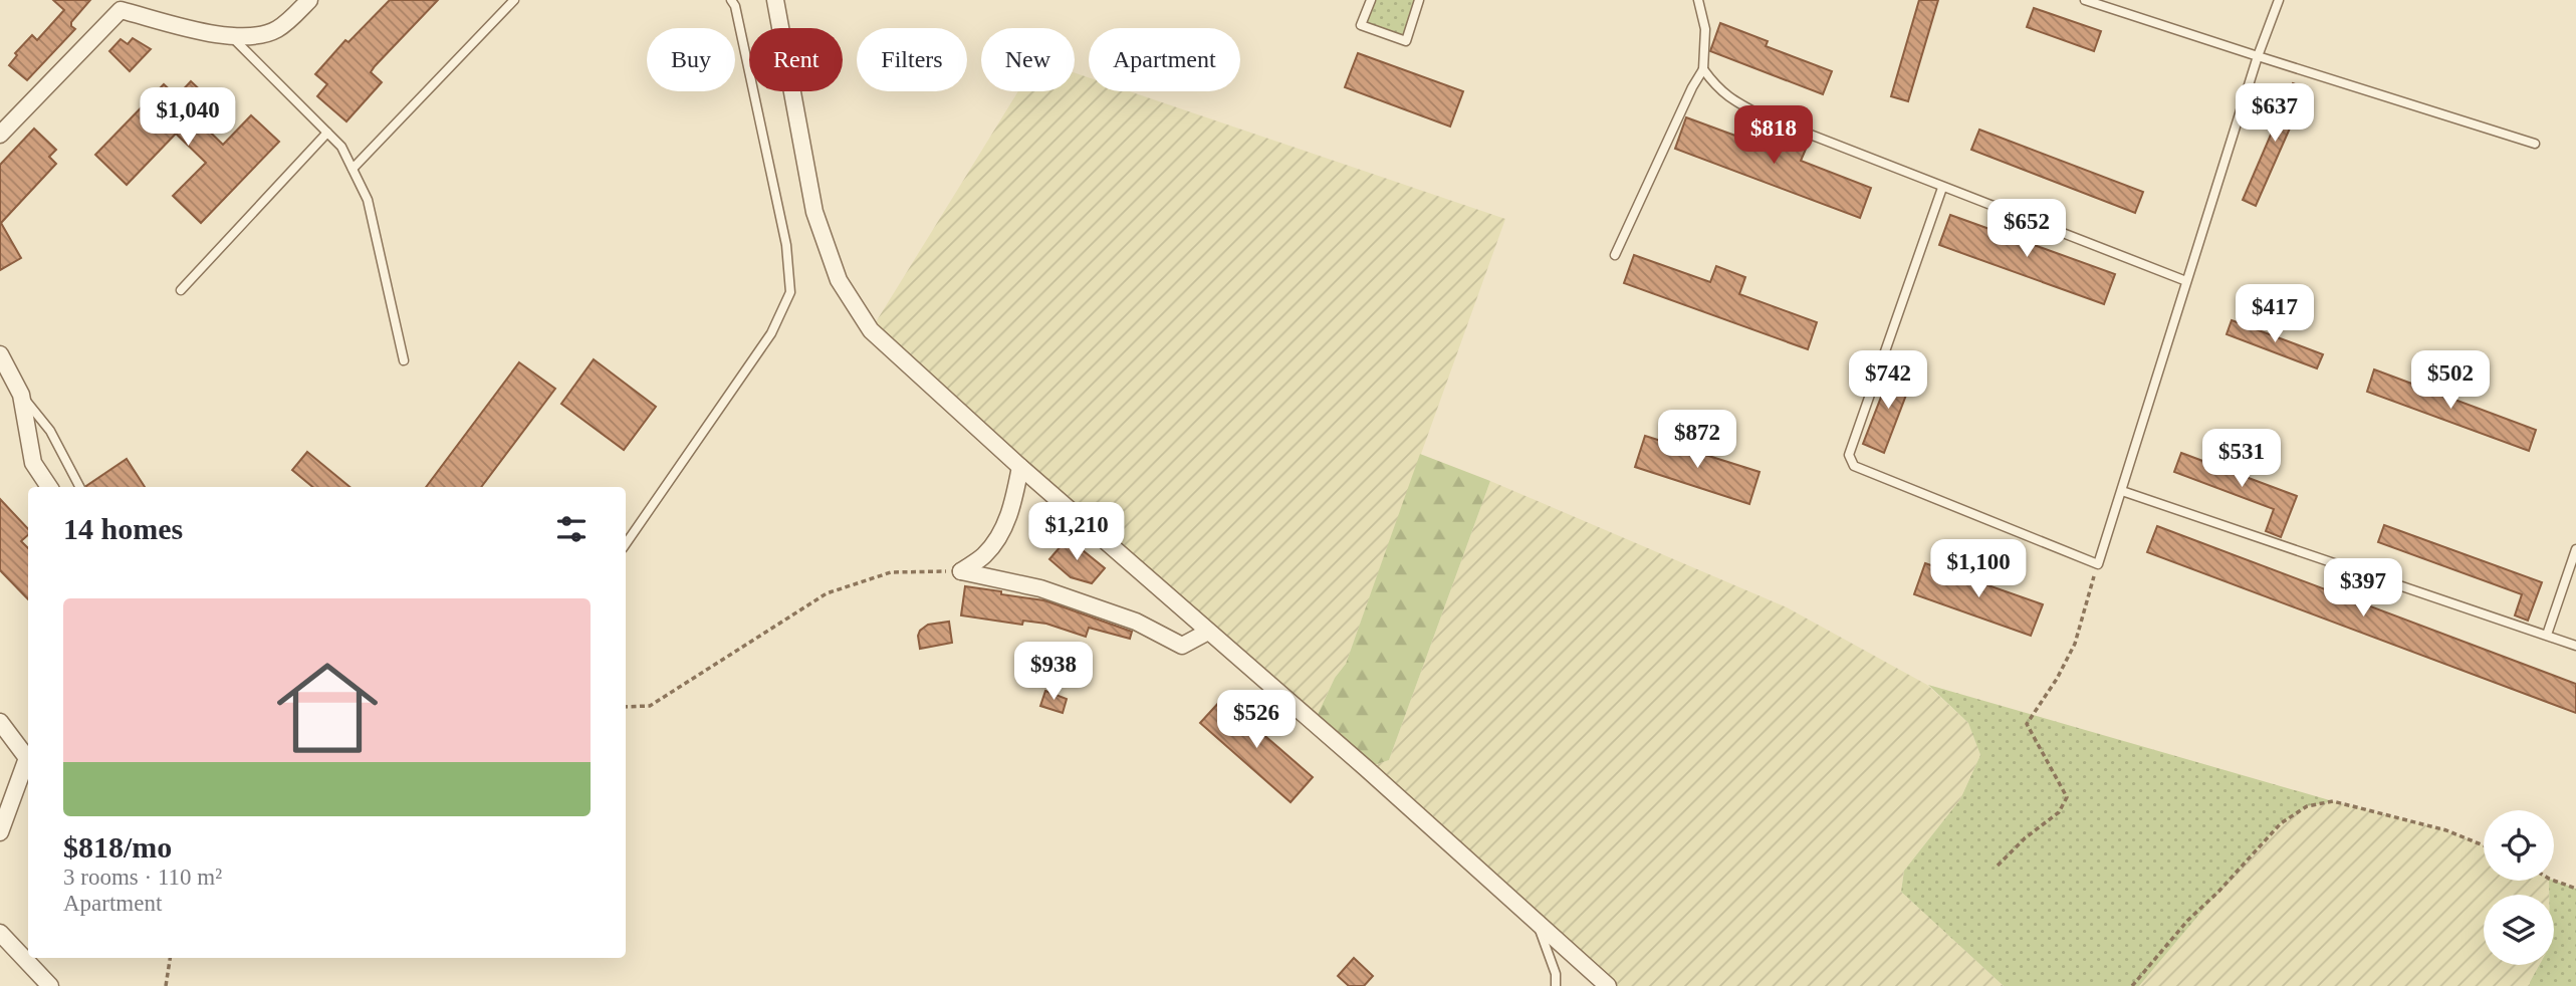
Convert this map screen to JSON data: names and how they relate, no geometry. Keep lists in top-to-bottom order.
{
  "page": {
    "chip": [
      "Buy",
      "Rent",
      "Filters",
      "New",
      "Apartment"
    ],
    "price": [
      "$637",
      "$1,040",
      "$818",
      "$652",
      "$417",
      "$742",
      "$502",
      "$872",
      "$531",
      "$1,210",
      "$1,100",
      "$397",
      "$938",
      "$526"
    ],
    "heading": "14 homes",
    "list": [
      {
        "name": "$818/mo",
        "note": "3 rooms · 110 m² · Apartment"
      }
    ]
  }
}
